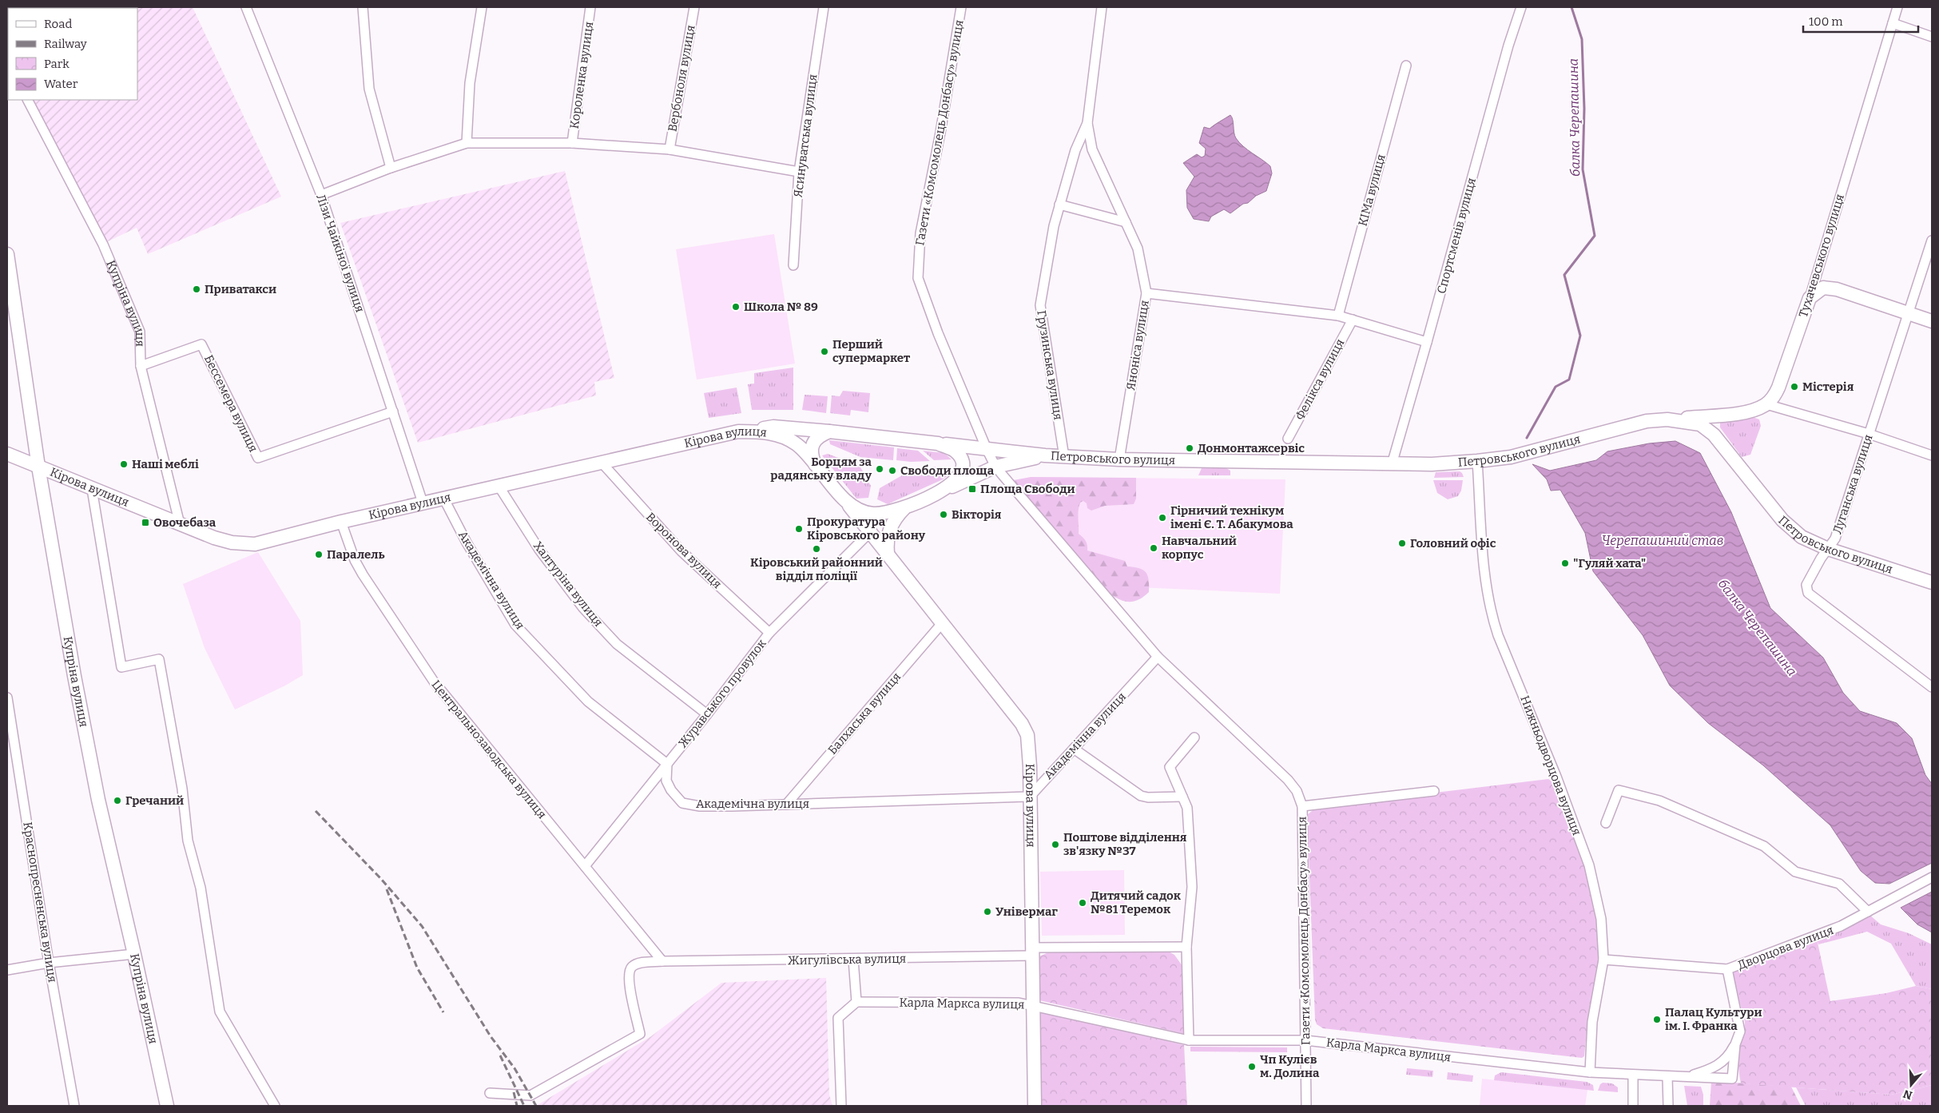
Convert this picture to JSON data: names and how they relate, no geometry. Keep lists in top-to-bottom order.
{
  "streets": {
    "main road": [
      "Тухачевського вулиця",
      "Купріна вулиця",
      "Кірова вулиця",
      "Петровського вулиця"
    ],
    "street": [
      "Короленка вулиця",
      "Вербоноля вулиця",
      "Газети «Комсомолець Донбасу» вулиця",
      "Ясинуватська вулиця",
      "КІМа вулиця",
      "Спортсменів вулиця",
      "Лізи Чайкіної вулиця",
      "Яноніса вулиця",
      "Грузинська вулиця",
      "Фелікса вулиця",
      "Бессемера вулиця",
      "Луганська вулиця",
      "Воронова вулиця",
      "Академічна вулиця",
      "Халтуріна вулиця",
      "Журавського провулок",
      "Балхаська вулиця",
      "Центральнозаводська вулиця",
      "Нижньодворцова вулиця",
      "Краснопресненська вулиця",
      "Дворцова вулиця",
      "Жигулівська вулиця",
      "Карла Маркса вулиця"
    ]
  },
  "crossings": [
    ["Газети «Комсомолець Донбасу» вулиця", "Петровського вулиця"],
    ["Газети «Комсомолець Донбасу» вулиця", "Академічна вулиця"],
    ["Газети «Комсомолець Донбасу» вулиця", "Карла Маркса вулиця"],
    ["Спортсменів вулиця", "Петровського вулиця"],
    ["Лізи Чайкіної вулиця", "Бессемера вулиця"],
    ["Лізи Чайкіної вулиця", "Кірова вулиця"],
    ["Купріна вулиця", "Бессемера вулиця"],
    ["Купріна вулиця", "Кірова вулиця"],
    ["Яноніса вулиця", "Грузинська вулиця"],
    ["Яноніса вулиця", "Петровського вулиця"],
    ["Грузинська вулиця", "Петровського вулиця"],
    ["Кірова вулиця", "Петровського вулиця"],
    ["Кірова вулиця", "Воронова вулиця"],
    ["Кірова вулиця", "Академічна вулиця"],
    ["Кірова вулиця", "Халтуріна вулиця"],
    ["Кірова вулиця", "Журавського провулок"],
    ["Кірова вулиця", "Балхаська вулиця"],
    ["Кірова вулиця", "Центральнозаводська вулиця"],
    ["Кірова вулиця", "Жигулівська вулиця"],
    ["Кірова вулиця", "Карла Маркса вулиця"],
    ["Петровського вулиця", "Луганська вулиця"],
    ["Петровського вулиця", "Нижньодворцова вулиця"],
    ["Воронова вулиця", "Журавського провулок"],
    ["Академічна вулиця", "Журавського провулок"],
    ["Академічна вулиця", "Балхаська вулиця"],
    ["Халтуріна вулиця", "Журавського провулок"],
    ["Журавського провулок", "Центральнозаводська вулиця"],
    ["Центральнозаводська вулиця", "Жигулівська вулиця"],
    ["Нижньодворцова вулиця", "Дворцова вулиця"],
    ["Нижньодворцова вулиця", "Карла Маркса вулиця"]
  ],
  "water": ["балка Черепашина", "Черепашиний став"],
  "places": {
    "other": [
      "Приватакси",
      "Школа № 89",
      "Перший супермаркет",
      "Містерія",
      "Донмонтажсервіс",
      "Наші меблі",
      "Борцям за радянську владу",
      "Свободи площа",
      "Вікторія",
      "Гірничий технікум імені Є. Т. Абакумова",
      "Прокуратура Кіровського району",
      "Головний офіс",
      "Навчальний корпус",
      "Кіровський районний відділ поліції",
      "Паралель",
      "\"Гуляй хата\"",
      "Гречаний",
      "Поштове відділення зв'язку №37",
      "Дитячий садок №81 Теремок",
      "Універмаг",
      "Палац Культури ім. І. Франка",
      "Чп Кулієв м. Долина"
    ],
    "transit": ["Площа Свободи", "Овочебаза"]
  },
  "legend": [
    "Road",
    "Railway",
    "Park",
    "Water"
  ],
  "scale_bar": "100 m",
  "north": "bottom"
}
